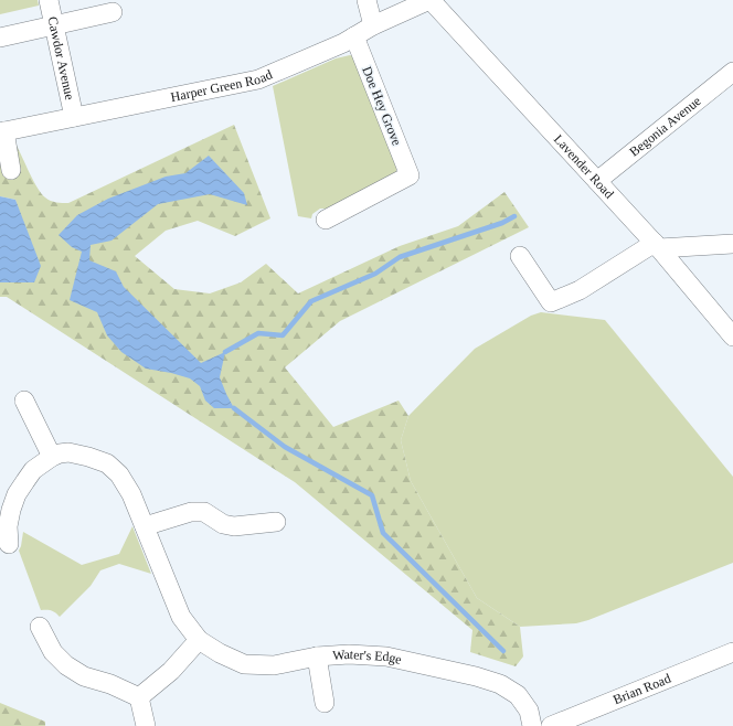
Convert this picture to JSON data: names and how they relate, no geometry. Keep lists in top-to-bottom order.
{
  "streets": {
    "street": [
      "Cawdor Avenue",
      "Harper Green Road",
      "Doe Hey Grove",
      "Begonia Avenue",
      "Lavender Road",
      "Water's Edge",
      "Brian Road"
    ]
  },
  "crossings": [
    ["Cawdor Avenue", "Harper Green Road"],
    ["Harper Green Road", "Doe Hey Grove"],
    ["Harper Green Road", "Lavender Road"],
    ["Begonia Avenue", "Lavender Road"]
  ]
}
